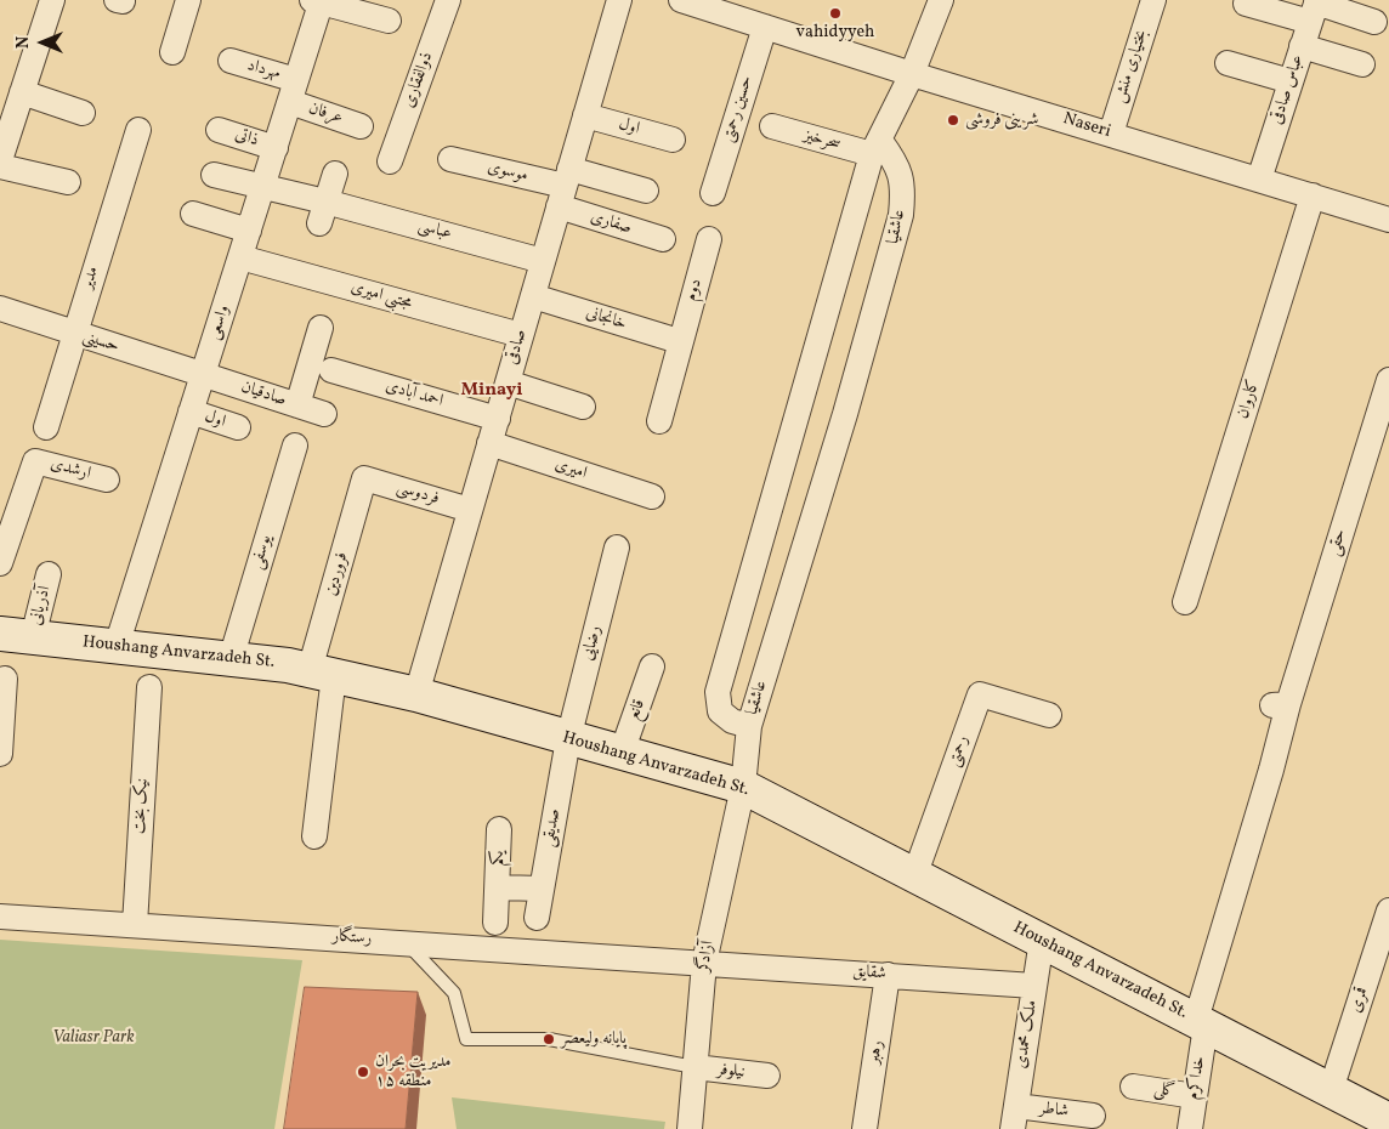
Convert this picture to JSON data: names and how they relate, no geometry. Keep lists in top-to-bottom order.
{
  "streets": {
    "main road": ["Houshang Anvarzadeh St."],
    "street": [
      "بختیاری منش",
      "مهرداد",
      "ذوالفقاری",
      "عباس صادقی",
      "حسین رحمتی",
      "عرفان",
      "Naseri",
      "اول",
      "ذاتی",
      "سحرخیز",
      "موسوی",
      "صفاری",
      "عاشقیا",
      "عباسی",
      "مدیر",
      "دوم",
      "مجتبی امیری",
      "خانجانی",
      "واسعی",
      "حسینی",
      "صادقی",
      "صادقیان",
      "احمد آبادی",
      "کاروان",
      "ارشدی",
      "امیری",
      "فردوسی",
      "حقی",
      "یوسفی",
      "فروردین",
      "آذریانی",
      "رضایی",
      "قانع",
      "رحمتی",
      "نیک بخت",
      "صدیقی",
      "یکم",
      "رستگار",
      "آزادگر",
      "شقایق",
      "قمری",
      "ملک محمدی",
      "رهبر",
      "نیلوفر",
      "خداکرم",
      "گلی",
      "شاطر"
    ]
  },
  "crossings": [
    ["بختیاری منش", "Naseri"],
    ["مهرداد", "عرفان"],
    ["مهرداد", "واسعی"],
    ["عباس صادقی", "Naseri"],
    ["حسین رحمتی", "Naseri"],
    ["عرفان", "واسعی"],
    ["Naseri", "عاشقیا"],
    ["Naseri", "کاروان"],
    ["اول", "واسعی"],
    ["اول", "صادقی"],
    ["ذاتی", "واسعی"],
    ["سحرخیز", "عاشقیا"],
    ["موسوی", "صفاری"],
    ["موسوی", "صادقی"],
    ["صفاری", "صادقی"],
    ["عاشقیا", "آزادگر"],
    ["عباسی", "واسعی"],
    ["عباسی", "صادقی"],
    ["مدیر", "حسینی"],
    ["دوم", "خانجانی"],
    ["مجتبی امیری", "واسعی"],
    ["مجتبی امیری", "صادقی"],
    ["خانجانی", "صادقی"],
    ["واسعی", "حسینی"],
    ["واسعی", "صادقیان"],
    ["واسعی", "Houshang Anvarzadeh St."],
    ["حسینی", "صادقیان"],
    ["صادقی", "احمد آبادی"],
    ["صادقی", "امیری"],
    ["صادقی", "فردوسی"],
    ["صادقی", "Houshang Anvarzadeh St."],
    ["فردوسی", "فروردین"],
    ["حقی", "Houshang Anvarzadeh St."],
    ["حقی", "خداکرم"],
    ["یوسفی", "Houshang Anvarzadeh St."],
    ["فروردین", "Houshang Anvarzadeh St."],
    ["آذریانی", "Houshang Anvarzadeh St."],
    ["رضایی", "Houshang Anvarzadeh St."],
    ["رضایی", "صدیقی"],
    ["Houshang Anvarzadeh St.", "قانع"],
    ["Houshang Anvarzadeh St.", "رحمتی"],
    ["Houshang Anvarzadeh St.", "صدیقی"],
    ["Houshang Anvarzadeh St.", "آزادگر"],
    ["Houshang Anvarzadeh St.", "قمری"],
    ["Houshang Anvarzadeh St.", "ملک محمدی"],
    ["Houshang Anvarzadeh St.", "خداکرم"],
    ["نیک بخت", "رستگار"],
    ["صدیقی", "یکم"],
    ["رستگار", "آزادگر"],
    ["رستگار", "شقایق"],
    ["آزادگر", "شقایق"],
    ["آزادگر", "نیلوفر"],
    ["شقایق", "ملک محمدی"],
    ["شقایق", "رهبر"],
    ["ملک محمدی", "شاطر"],
    ["خداکرم", "گلی"]
  ],
  "districts": ["Minayi"],
  "parks": ["Valiasr Park"],
  "places": [
    "vahidyyeh",
    "شرینی فروشی",
    "پایانه ولیعصر",
    "مدیریت بحران منطقه ۱۵"
  ],
  "north": "left"
}
